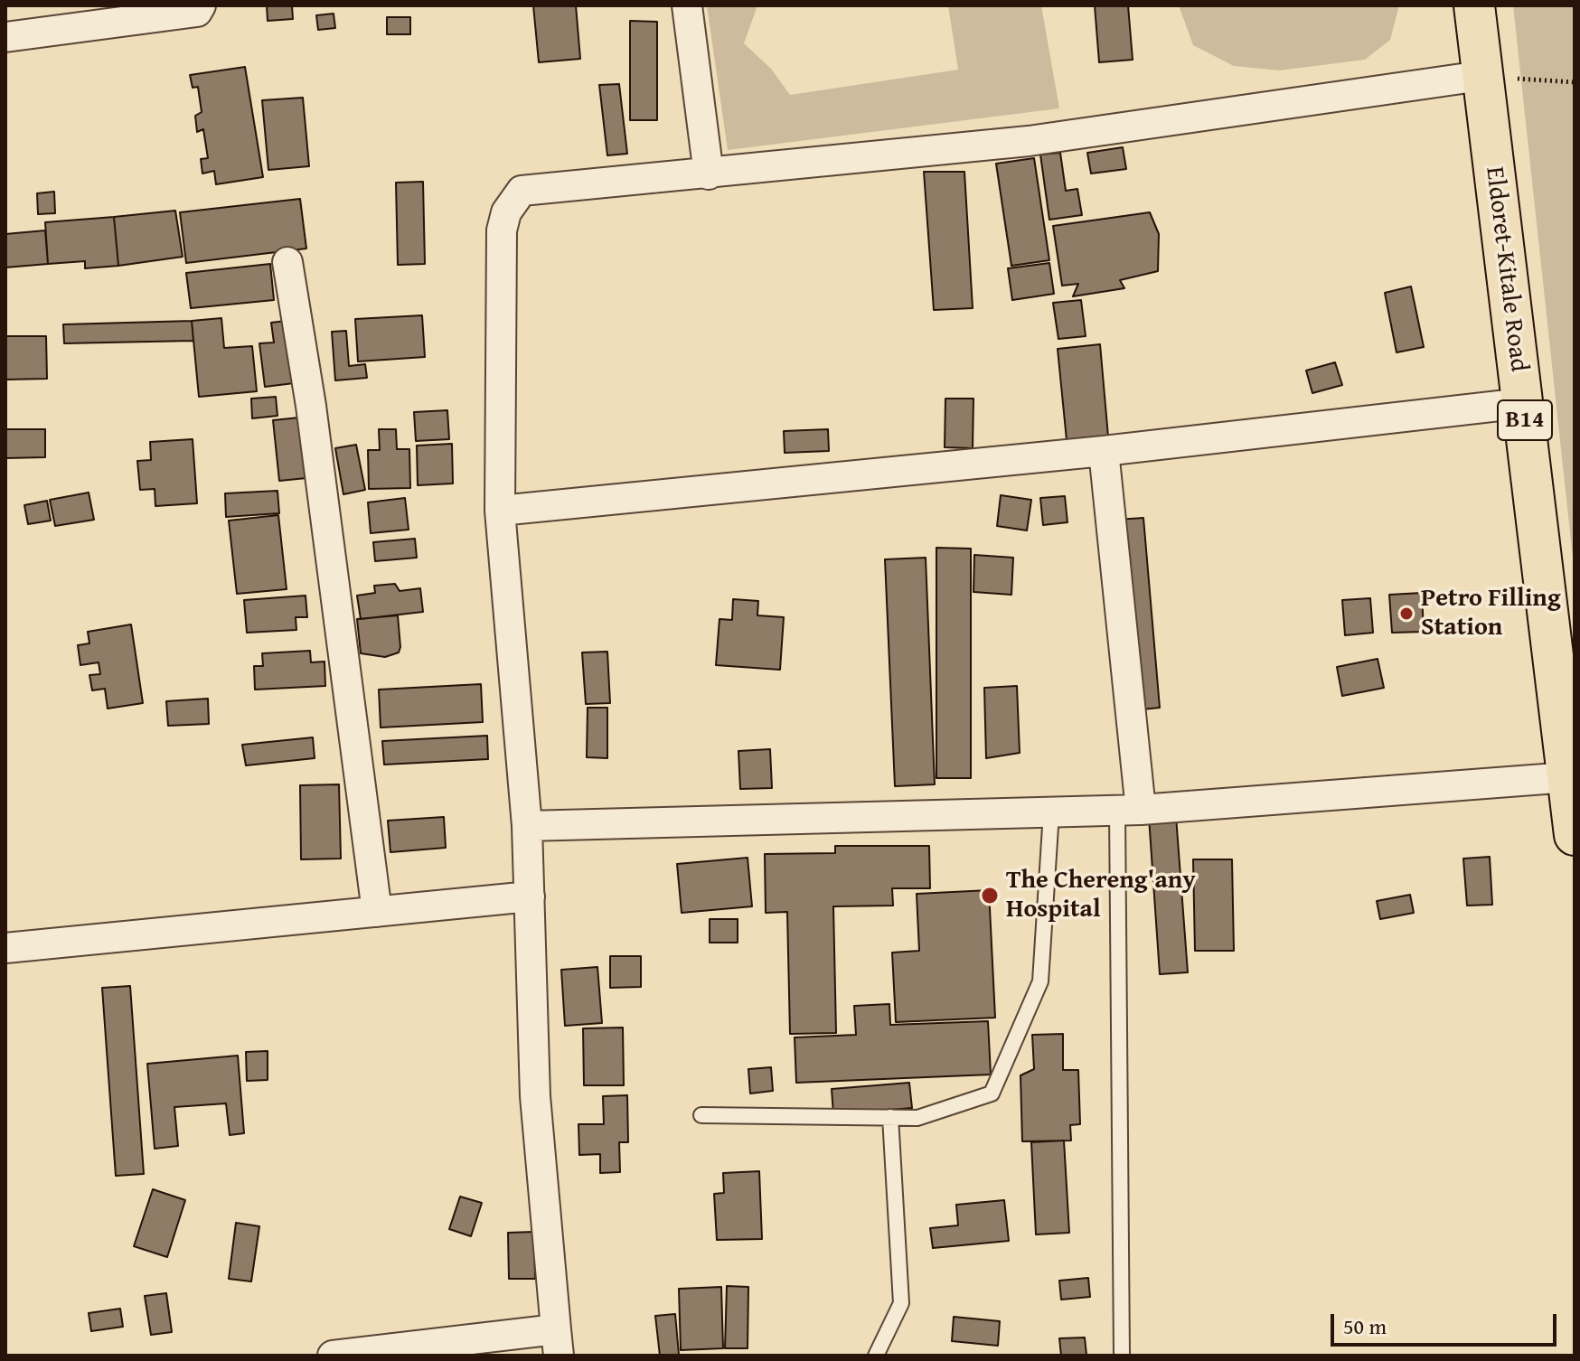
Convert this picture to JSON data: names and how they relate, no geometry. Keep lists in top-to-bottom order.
{
  "streets": {
    "highway": ["Eldoret-Kitale Road", "B14"]
  },
  "places": ["Petro Filling Station", "The Chereng'any Hospital"],
  "scale_bar": "50 m"
}
